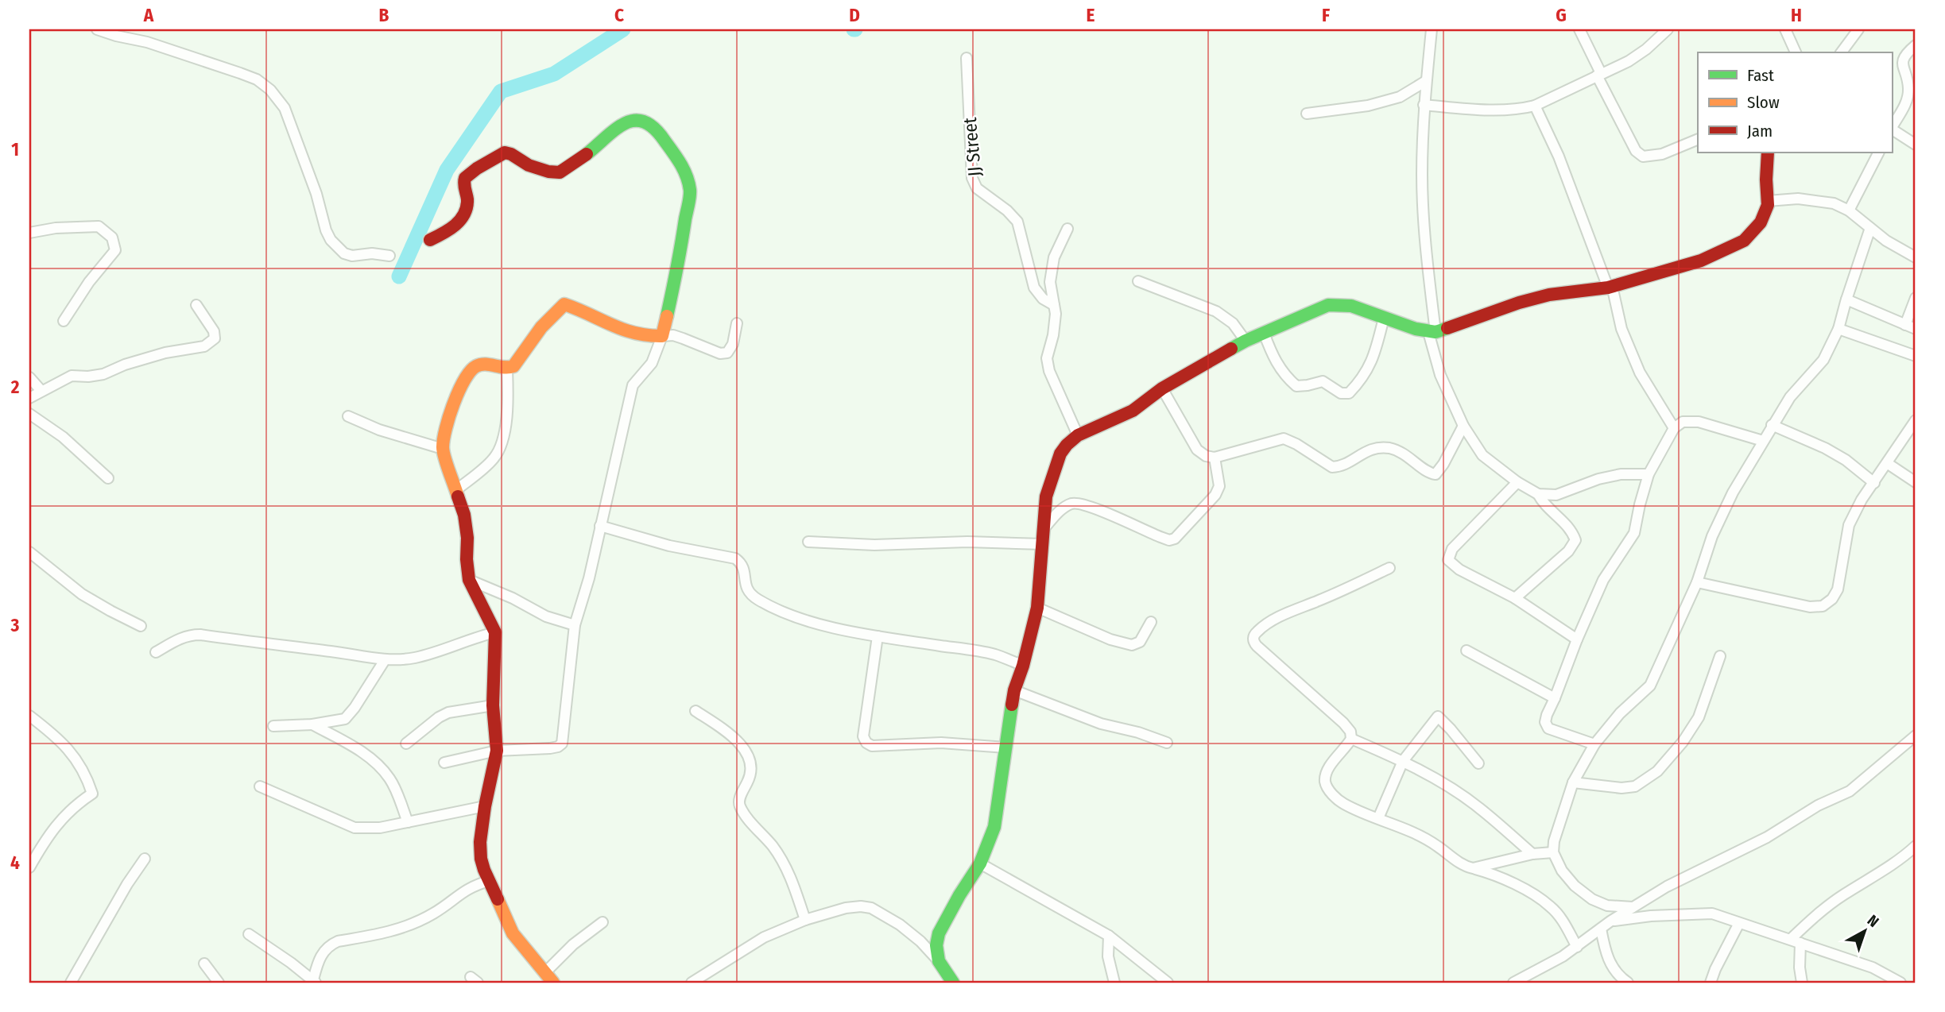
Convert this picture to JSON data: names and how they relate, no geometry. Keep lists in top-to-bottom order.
{
  "streets": {
    "street": ["JJ Street"]
  },
  "legend": ["Fast", "Slow", "Jam"],
  "north": "top right",
  "grid": {
    "columns": [
      "A",
      "B",
      "C",
      "D",
      "E",
      "F",
      "G",
      "H"
    ],
    "rows": [
      "1",
      "2",
      "3",
      "4"
    ]
  }
}
